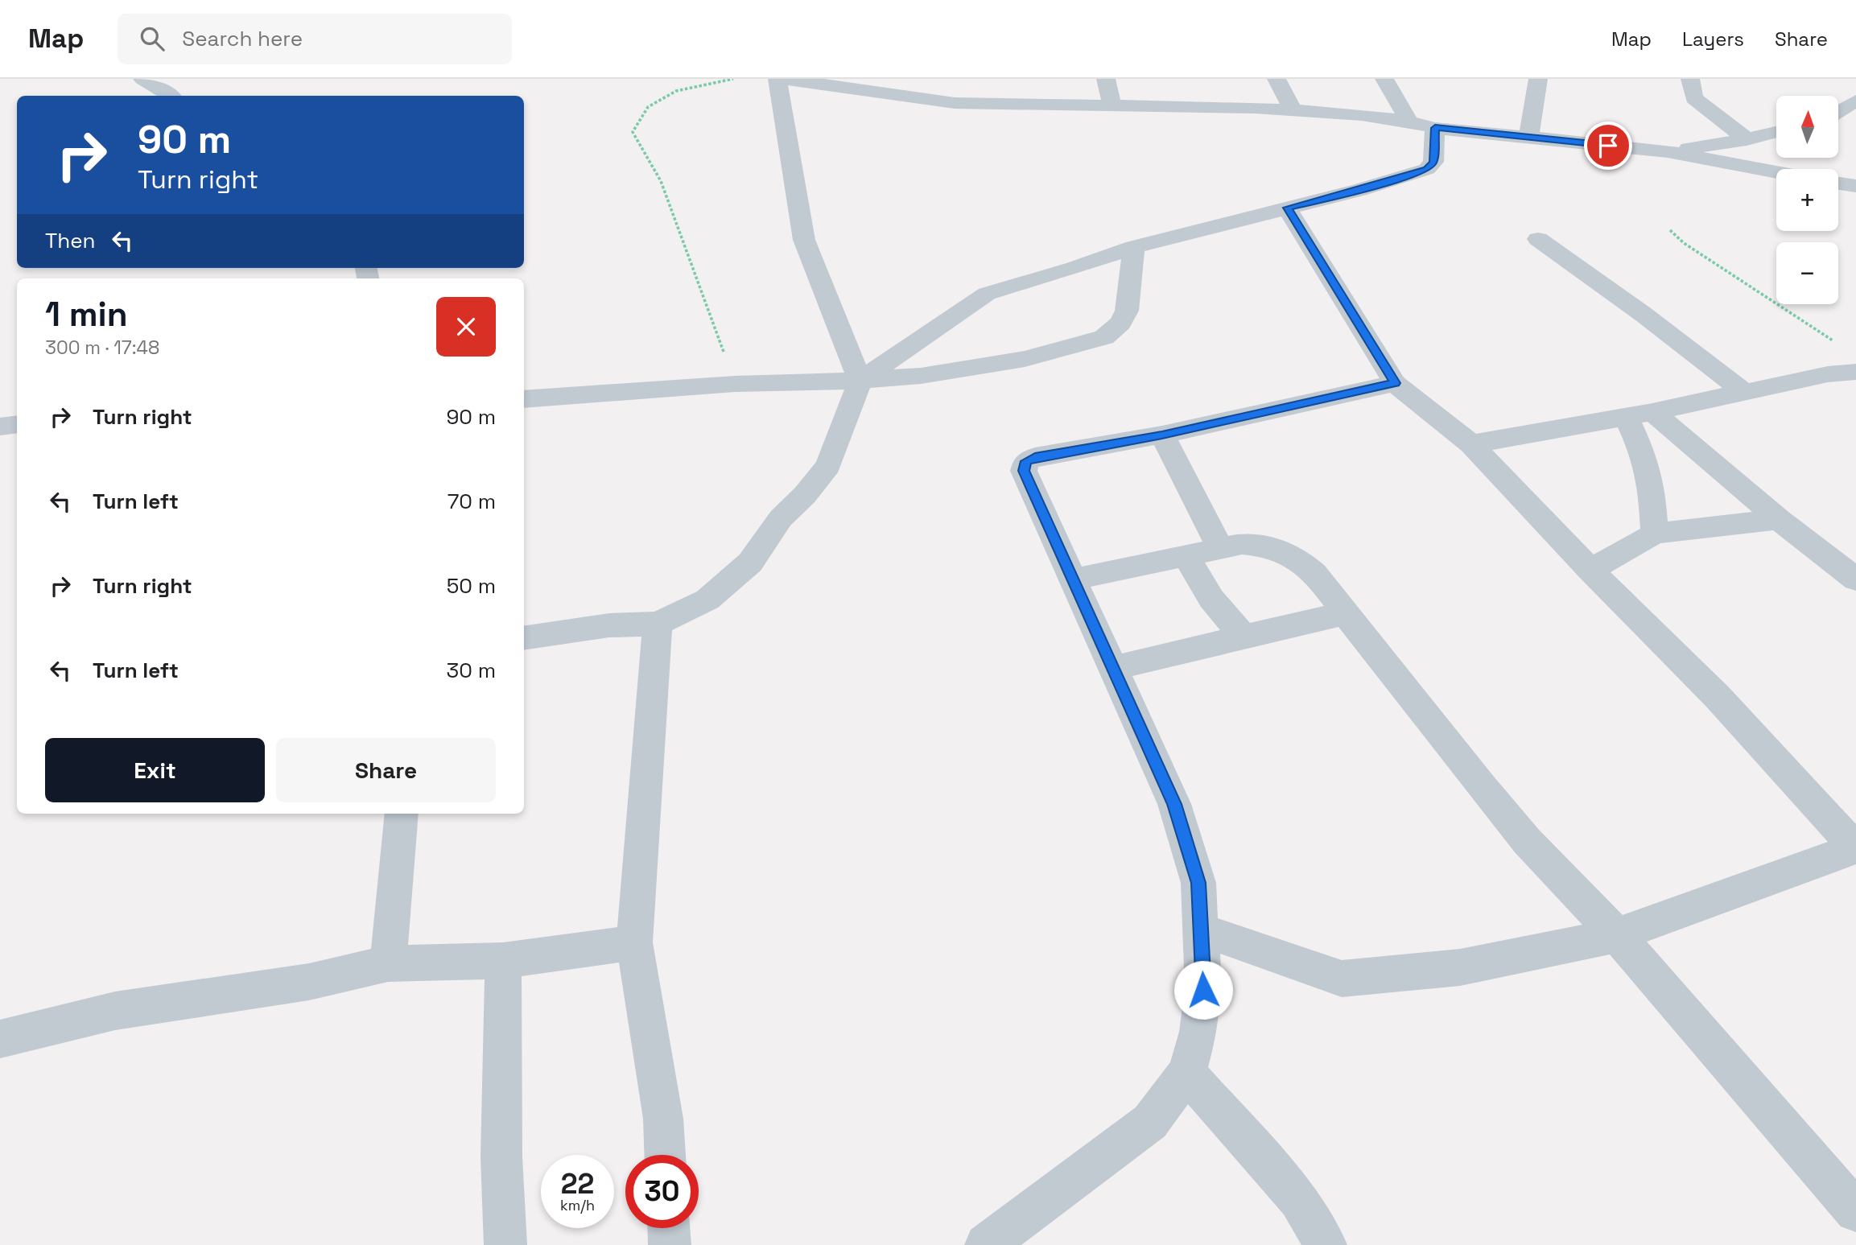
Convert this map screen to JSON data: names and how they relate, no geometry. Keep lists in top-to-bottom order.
{
  "north": "top",
  "page": {
    "header": "Map",
    "search": "Search here",
    "nav": ["Map", "Layers", "Share"],
    "map_buttons": ["+", "−"],
    "turn": ["90 m", "Turn right"],
    "then": "Then",
    "heading": ["1 min", "300 m · 17:48"],
    "list": [
      {
        "name": "Turn right",
        "value": "90 m"
      },
      {
        "name": "Turn left",
        "value": "70 m"
      },
      {
        "name": "Turn right",
        "value": "50 m"
      },
      {
        "name": "Turn left",
        "value": "30 m"
      }
    ],
    "buttons": ["Exit", "Share"],
    "speed": "22 km/h",
    "limit": "30"
  }
}
